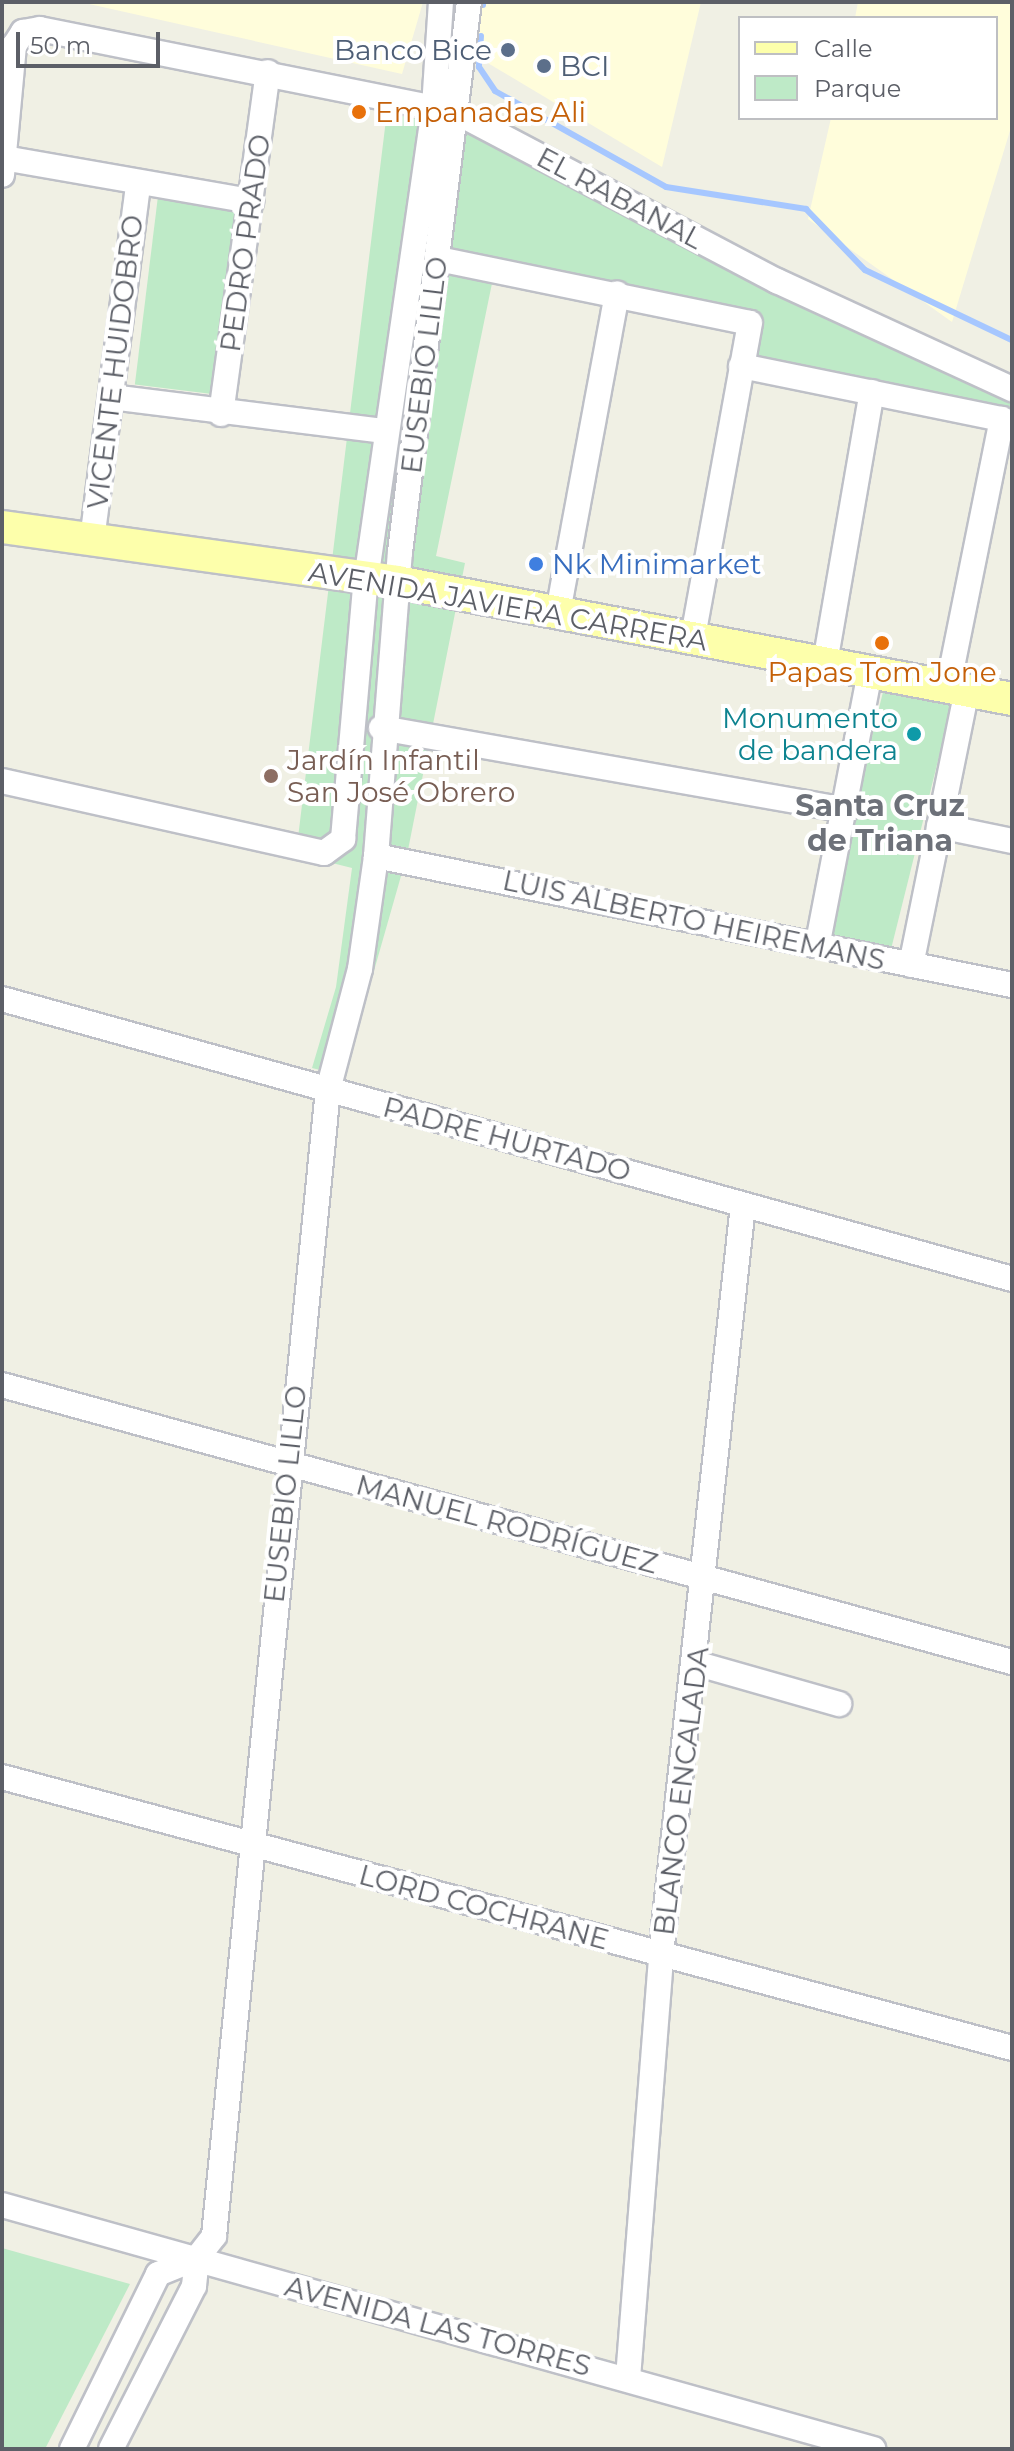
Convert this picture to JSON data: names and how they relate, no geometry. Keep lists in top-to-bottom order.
{
  "streets": {
    "main road": ["AVENIDA JAVIERA CARRERA"],
    "street": [
      "EL RABANAL",
      "PEDRO PRADO",
      "VICENTE HUIDOBRO",
      "EUSEBIO LILLO",
      "LUIS ALBERTO HEIREMANS",
      "PADRE HURTADO",
      "MANUEL RODRÍGUEZ",
      "BLANCO ENCALADA",
      "LORD COCHRANE",
      "AVENIDA LAS TORRES"
    ]
  },
  "crossings": [
    ["EL RABANAL", "PEDRO PRADO"],
    ["EL RABANAL", "EUSEBIO LILLO"],
    ["VICENTE HUIDOBRO", "AVENIDA JAVIERA CARRERA"],
    ["EUSEBIO LILLO", "AVENIDA JAVIERA CARRERA"],
    ["EUSEBIO LILLO", "LUIS ALBERTO HEIREMANS"],
    ["EUSEBIO LILLO", "PADRE HURTADO"],
    ["EUSEBIO LILLO", "MANUEL RODRÍGUEZ"],
    ["EUSEBIO LILLO", "LORD COCHRANE"],
    ["EUSEBIO LILLO", "AVENIDA LAS TORRES"],
    ["PADRE HURTADO", "BLANCO ENCALADA"],
    ["MANUEL RODRÍGUEZ", "BLANCO ENCALADA"],
    ["BLANCO ENCALADA", "LORD COCHRANE"],
    ["BLANCO ENCALADA", "AVENIDA LAS TORRES"]
  ],
  "districts": ["Santa Cruz de Triana"],
  "places": [
    "Banco Bice",
    "BCI",
    "Empanadas Ali",
    "Nk Minimarket",
    "Papas Tom Jone",
    "Monumento de bandera",
    "Jardín Infantil San José Obrero"
  ],
  "legend": ["Calle", "Parque"],
  "scale_bar": "50 m"
}
